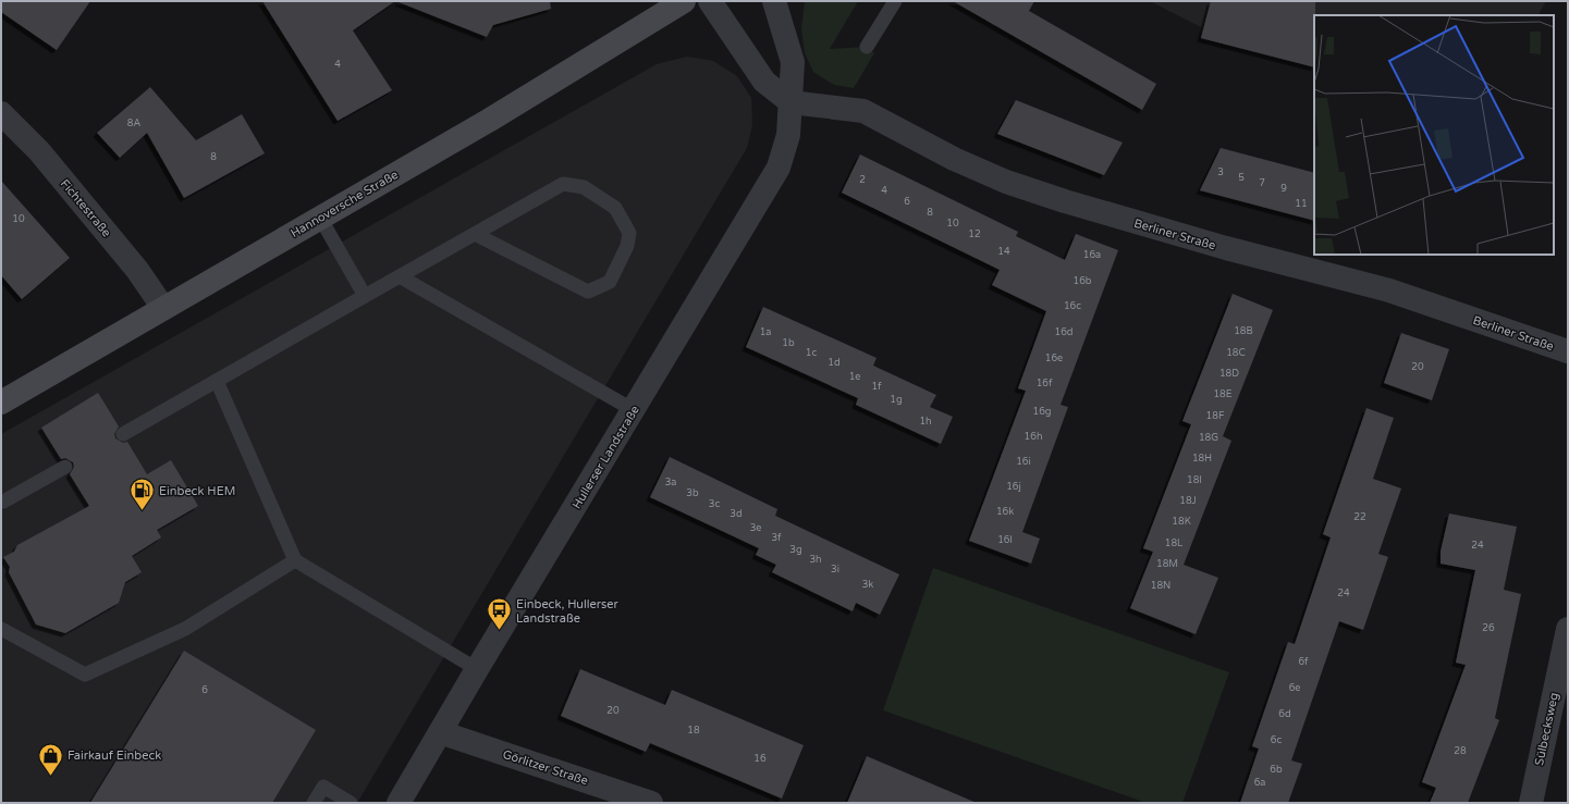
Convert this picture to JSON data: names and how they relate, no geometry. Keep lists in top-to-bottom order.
{
  "streets": {
    "main road": ["Hannoversche Straße"],
    "street": [
      "Fichtestraße",
      "Berliner Straße",
      "Hullerser Landstraße",
      "Sülbecksweg",
      "Görlitzer Straße"
    ]
  },
  "crossings": [
    ["Hannoversche Straße", "Fichtestraße"],
    ["Berliner Straße", "Hullerser Landstraße"],
    ["Hullerser Landstraße", "Görlitzer Straße"]
  ],
  "places": {
    "fuel station": ["Einbeck HEM"],
    "bus stop": ["Einbeck, Hullerser Landstraße"],
    "shop": ["Fairkauf Einbeck"]
  },
  "house_numbers": [
    "4",
    "8A",
    "8",
    "3",
    "5",
    "2",
    "7",
    "9",
    "4",
    "6",
    "11",
    "8",
    "10",
    "10",
    "12",
    "14",
    "16a",
    "16b",
    "16c",
    "18B",
    "1a",
    "16d",
    "1b",
    "1c",
    "18C",
    "16e",
    "1d",
    "20",
    "18D",
    "1e",
    "16f",
    "1f",
    "18E",
    "1g",
    "16g",
    "18F",
    "1h",
    "16h",
    "18G",
    "18H",
    "16i",
    "18I",
    "3a",
    "16j",
    "3b",
    "18J",
    "3c",
    "16k",
    "3d",
    "22",
    "18K",
    "3e",
    "3f",
    "16l",
    "18L",
    "24",
    "3g",
    "3h",
    "18M",
    "3i",
    "3k",
    "18N",
    "24",
    "26",
    "6f",
    "6e",
    "6",
    "20",
    "6d",
    "18",
    "6c",
    "28",
    "16",
    "6b",
    "6a"
  ]
}
